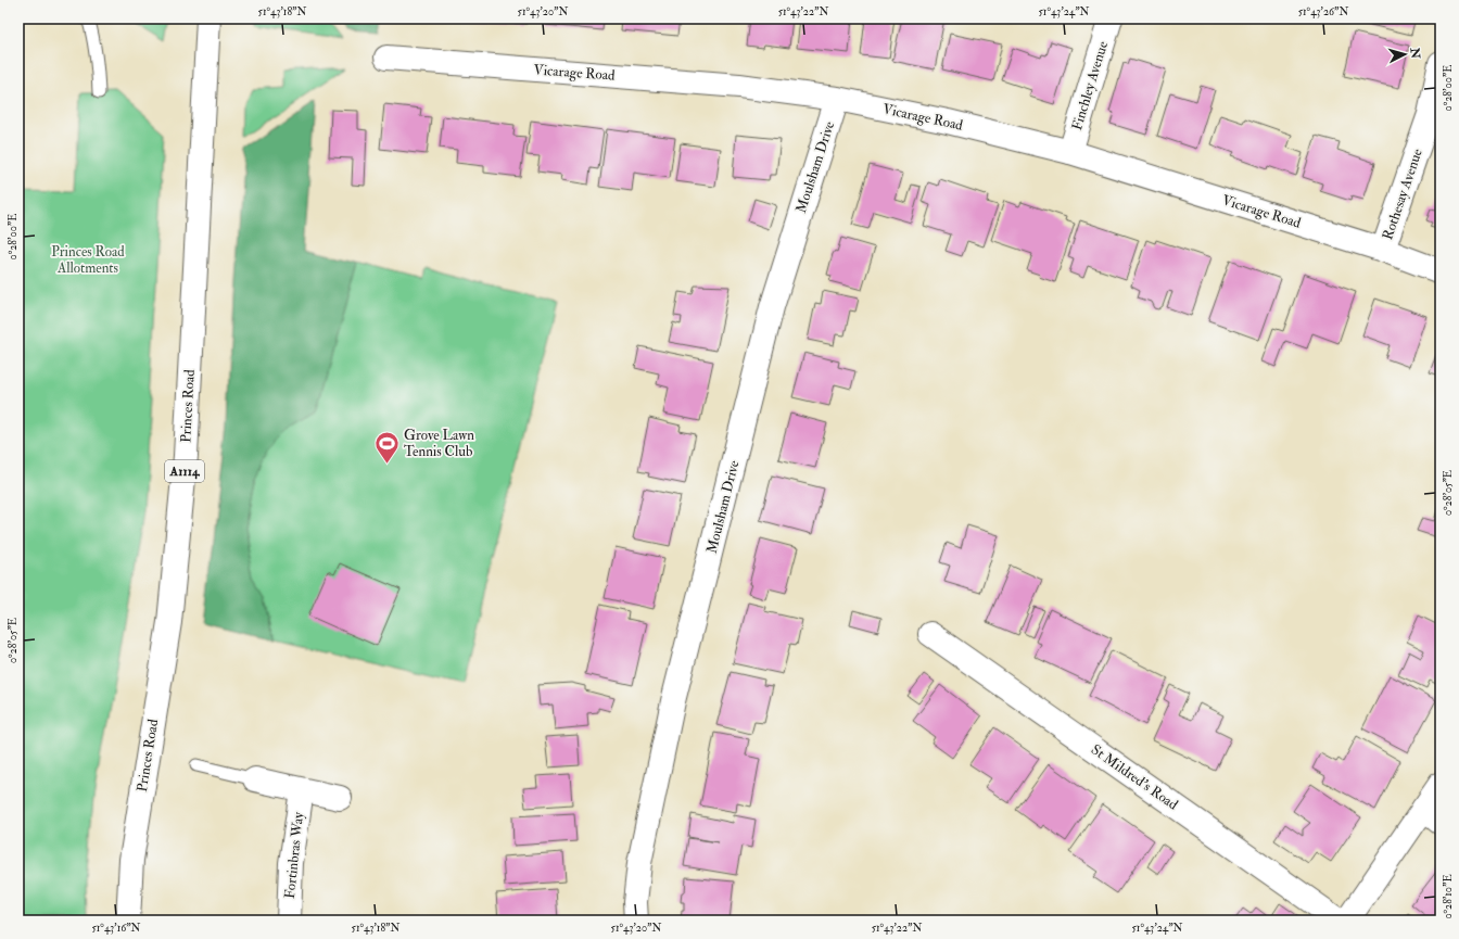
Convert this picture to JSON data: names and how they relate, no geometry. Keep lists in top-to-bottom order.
{
  "streets": {
    "street": [
      "Vicarage Road",
      "Finchley Avenue",
      "Moulsham Drive",
      "Rothesay Avenue",
      "Princes Road",
      "A1114",
      "St Mildred's Road",
      "Fortinbras Way"
    ]
  },
  "crossings": [
    ["Vicarage Road", "Finchley Avenue"],
    ["Vicarage Road", "Moulsham Drive"],
    ["Vicarage Road", "Rothesay Avenue"]
  ],
  "parks": ["Princes Road Allotments"],
  "places": {
    "sports": ["Grove Lawn Tennis Club"]
  },
  "north": "right",
  "coordinates": [
    "51°43'18\"N",
    "51°43'20\"N",
    "51°43'22\"N",
    "51°43'24\"N",
    "51°43'26\"N",
    "0°28'00\"E",
    "0°28'05\"E",
    "0°28'10\"E",
    "51°43'16\"N"
  ]
}
